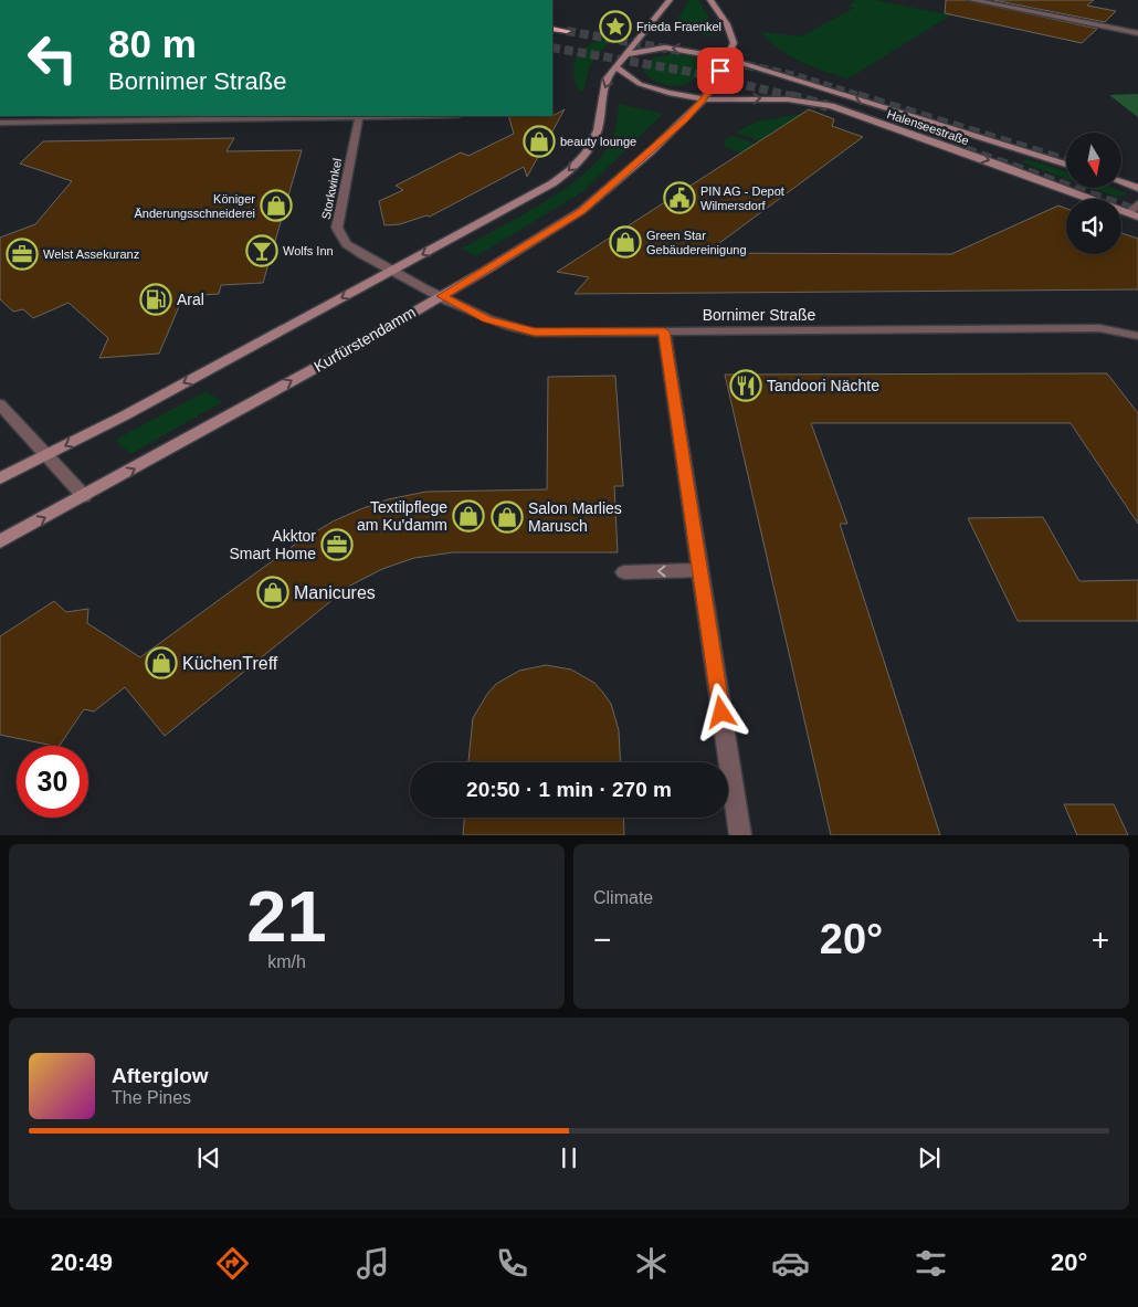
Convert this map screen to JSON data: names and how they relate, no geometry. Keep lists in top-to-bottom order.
{
  "streets": {
    "main road": ["Halenseestraße", "Kurfürstendamm"],
    "street": ["Storkwinkel", "Bornimer Straße"]
  },
  "crossings": [
    ["Halenseestraße", "Kurfürstendamm"],
    ["Storkwinkel", "Bornimer Straße"],
    ["Bornimer Straße", "Kurfürstendamm"]
  ],
  "places": {
    "place": ["Frieda Fraenkel"],
    "shop": [
      "beauty lounge",
      "Königer Änderungsschneiderei",
      "Green Star Gebäudereinigung",
      "Textilpflege am Ku'damm",
      "Salon Marlies Marusch",
      "Manicures",
      "KüchenTreff"
    ],
    "public building": ["PIN AG - Depot Wilmersdorf"],
    "bar": ["Wolfs Inn"],
    "office": ["Welst Assekuranz", "Akktor Smart Home"],
    "fuel station": ["Aral"],
    "restaurant": ["Tandoori Nächte"]
  },
  "north": "bottom",
  "page": {
    "turn": ["80 m", "Bornimer Straße"],
    "limit": "30",
    "trip": "20:50 · 1 min · 270 m",
    "tile": [
      ["21", "km/h"],
      "Climate"
    ],
    "heat": ["−", "20°", "+"],
    "song": ["Afterglow", "The Pines"],
    "tabs": ["20:49", "20°"]
  }
}
